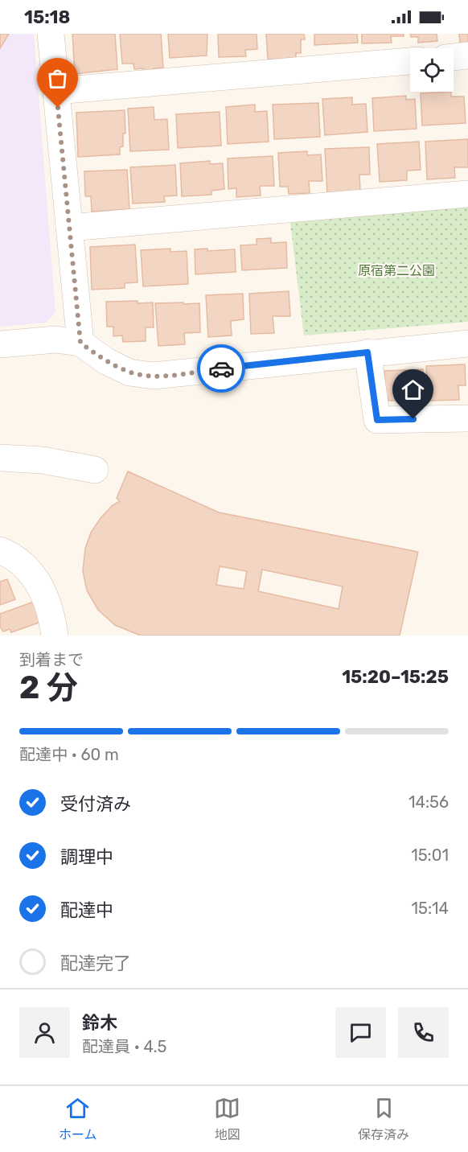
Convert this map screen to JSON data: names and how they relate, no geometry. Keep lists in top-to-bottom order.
{
  "parks": ["原宿第二公園"],
  "page": {
    "status": "15:18",
    "heading": ["2 分", "到着まで", "15:20–15:25"],
    "panel": ["鈴木", "配達員 · 4.5"],
    "bar": "配達中 · 60 m",
    "list": [
      ["受付済み", "14:56"],
      ["調理中", "15:01"],
      ["配達中", "15:14"],
      "配達完了"
    ],
    "tabs": ["ホーム", "地図", "保存済み"]
  }
}
